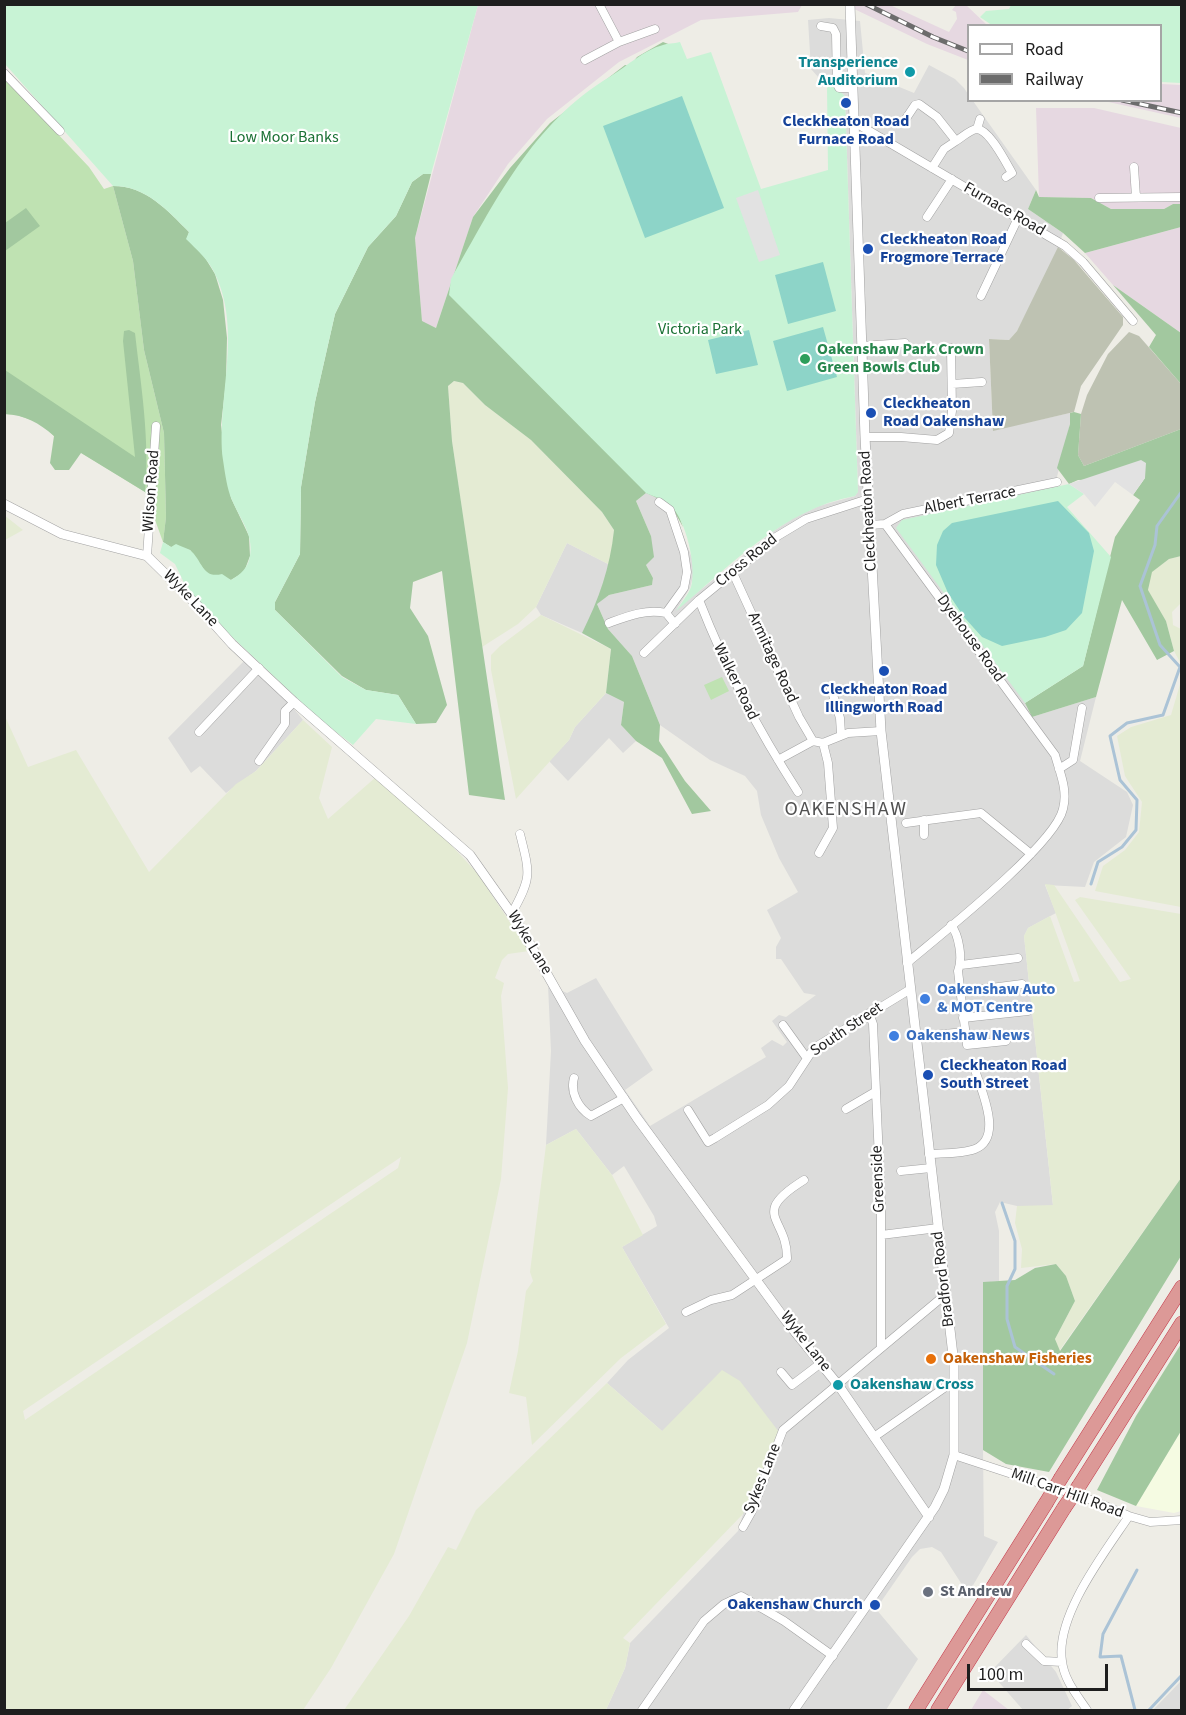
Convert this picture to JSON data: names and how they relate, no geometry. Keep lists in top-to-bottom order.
{
  "streets": {
    "street": [
      "Furnace Road",
      "Wilson Road",
      "Albert Terrace",
      "Cleckheaton Road",
      "Cross Road",
      "Wyke Lane",
      "Dyehouse Road",
      "Armitage Road",
      "Walker Road",
      "South Street",
      "Greenside",
      "Bradford Road",
      "Sykes Lane",
      "Mill Carr Hill Road"
    ]
  },
  "crossings": [
    ["Furnace Road", "Cleckheaton Road"],
    ["Wilson Road", "Wyke Lane"],
    ["Albert Terrace", "Dyehouse Road"],
    ["Cleckheaton Road", "Cross Road"],
    ["Cleckheaton Road", "Dyehouse Road"],
    ["Cleckheaton Road", "South Street"],
    ["Cleckheaton Road", "Bradford Road"],
    ["Cross Road", "Armitage Road"],
    ["Cross Road", "Walker Road"],
    ["Wyke Lane", "Bradford Road"],
    ["Wyke Lane", "Sykes Lane"],
    ["South Street", "Greenside"],
    ["Greenside", "Sykes Lane"],
    ["Bradford Road", "Sykes Lane"],
    ["Bradford Road", "Mill Carr Hill Road"]
  ],
  "districts": ["OAKENSHAW"],
  "parks": ["Low Moor Banks", "Victoria Park"],
  "places": [
    "Transperience Auditorium",
    "Cleckheaton Road Furnace Road",
    "Cleckheaton Road Frogmore Terrace",
    "Oakenshaw Park Crown Green Bowls Club",
    "Cleckheaton Road Oakenshaw",
    "Cleckheaton Road Illingworth Road",
    "Oakenshaw Auto & MOT Centre",
    "Oakenshaw News",
    "Cleckheaton Road South Street",
    "Oakenshaw Fisheries",
    "Oakenshaw Cross",
    "St Andrew",
    "Oakenshaw Church"
  ],
  "legend": ["Road", "Railway"],
  "scale_bar": "100 m"
}
